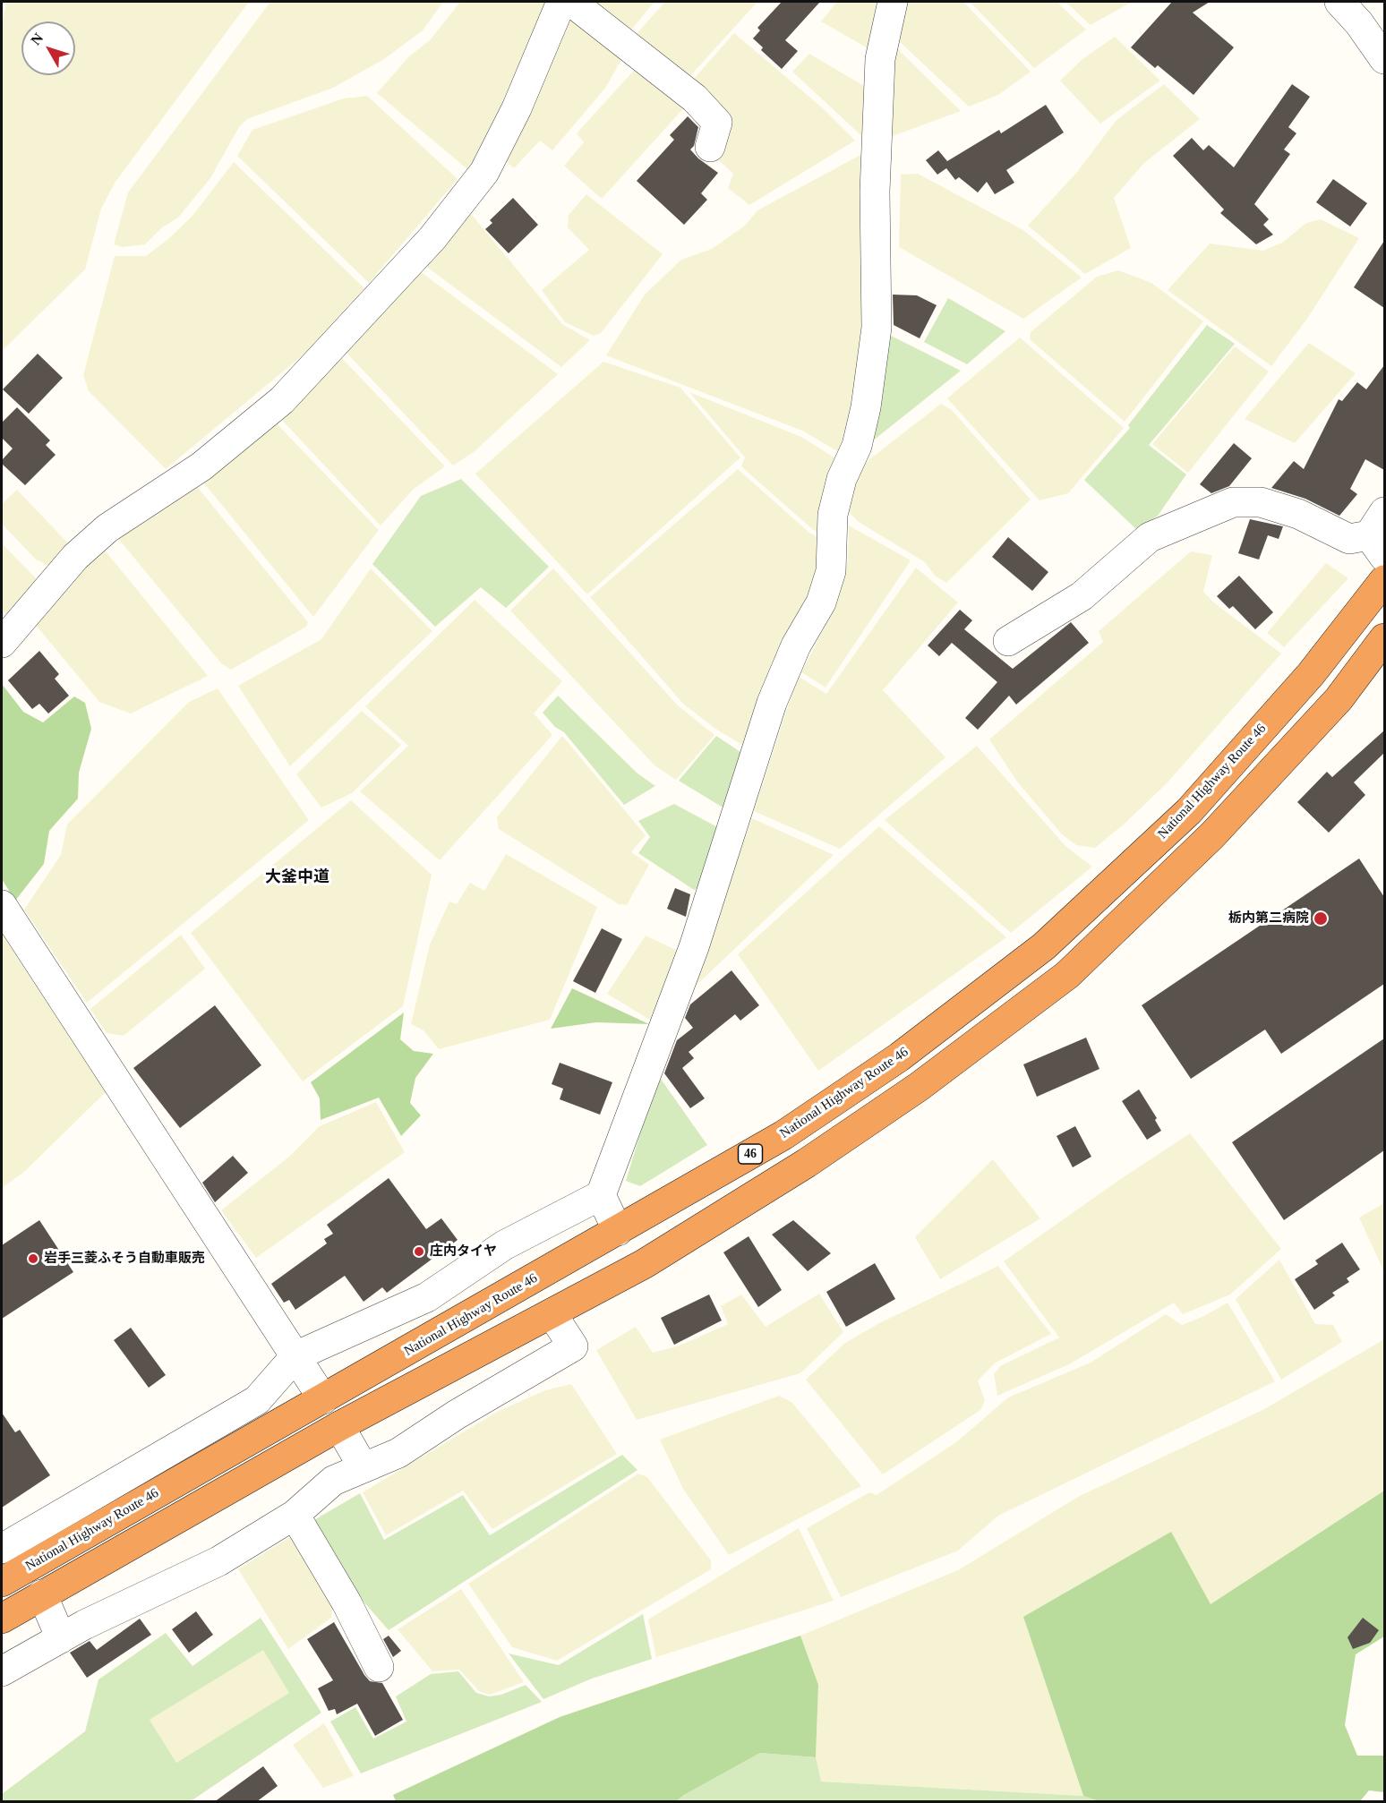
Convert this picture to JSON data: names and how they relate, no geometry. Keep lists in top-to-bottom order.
{
  "streets": {
    "highway": ["National Highway Route 46", "46"]
  },
  "districts": ["大釜中道"],
  "places": ["栃内第二病院", "庄内タイヤ", "岩手三菱ふそう自動車販売"],
  "north": "top left"
}
